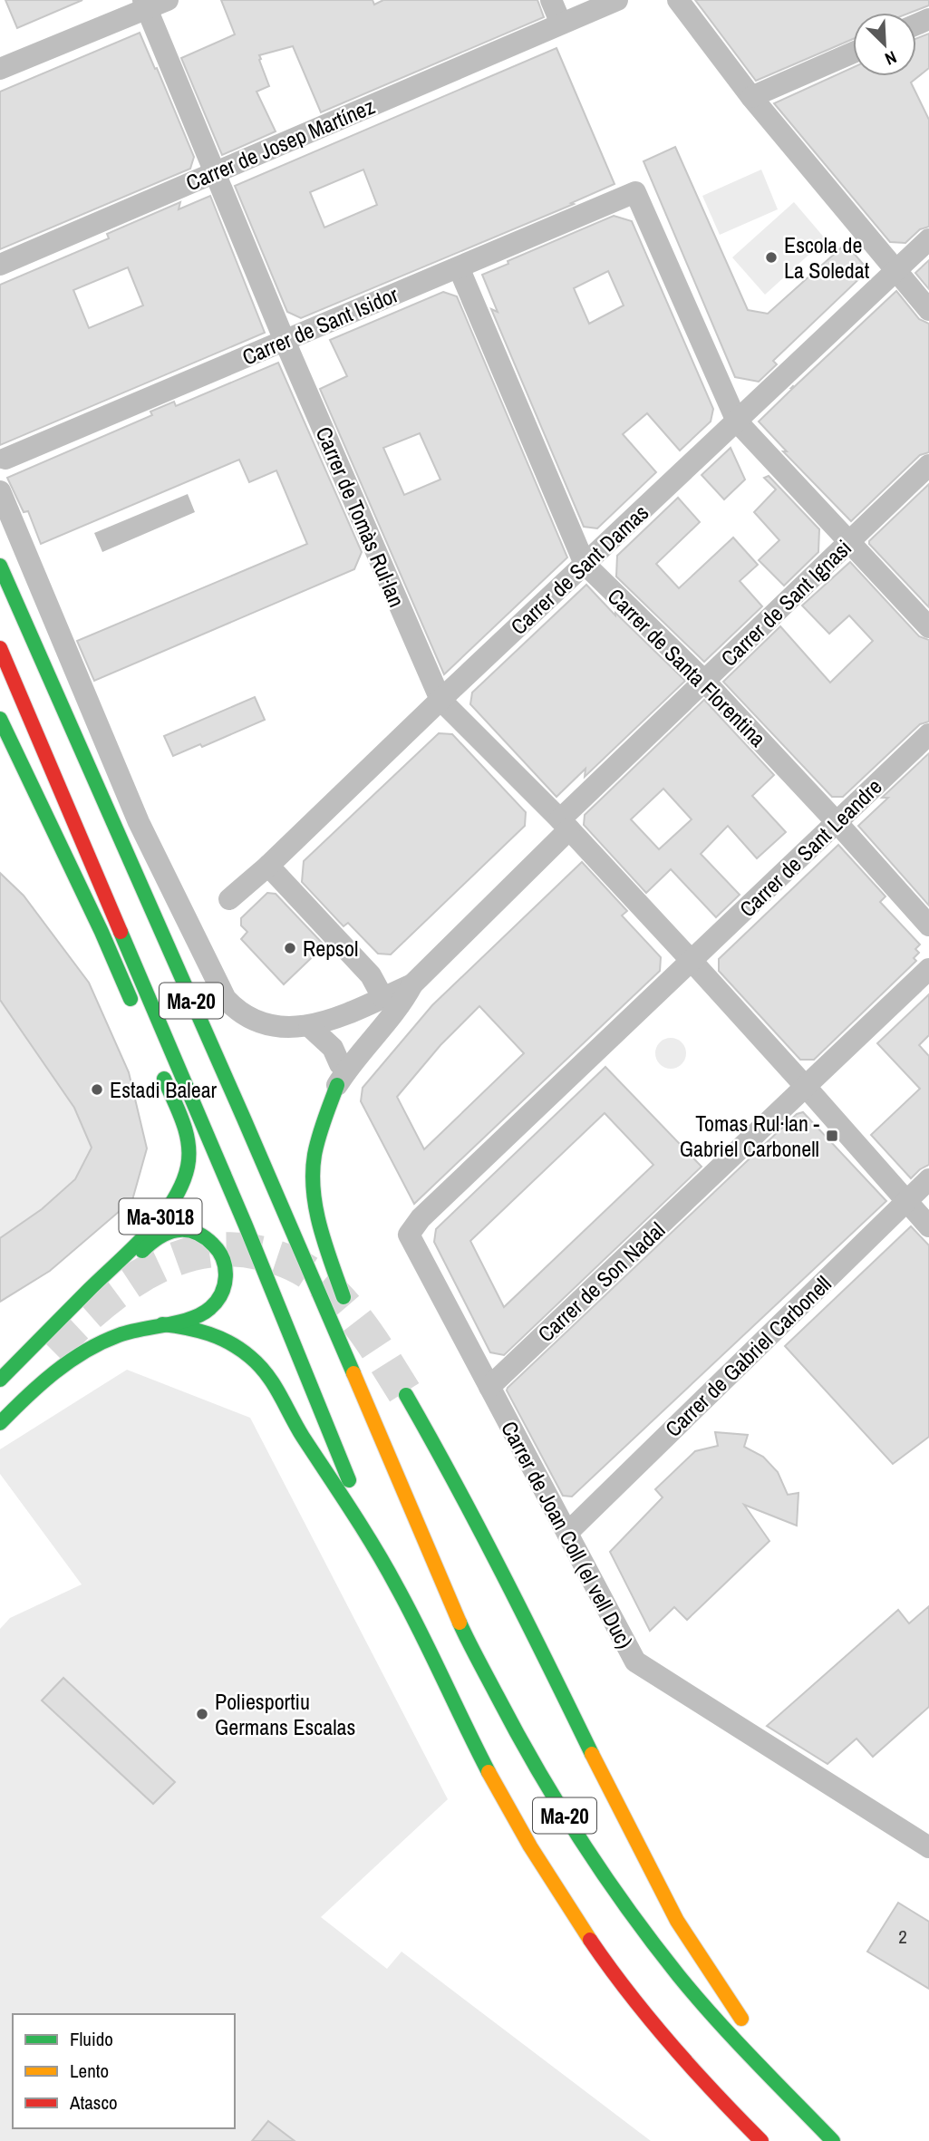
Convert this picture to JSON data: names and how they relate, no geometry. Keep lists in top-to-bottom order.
{
  "streets": {
    "main road": ["Ma-20", "Ma-3018"],
    "street": [
      "Carrer de Josep Martínez",
      "Carrer de Sant Isidor",
      "Carrer de Tomàs Rul·lan",
      "Carrer de Sant Damas",
      "Carrer de Sant Ignasi",
      "Carrer de Santa Florentina",
      "Carrer de Sant Leandre",
      "Carrer de Son Nadal",
      "Carrer de Gabriel Carbonell",
      "Carrer de Joan Coll (el vell Duc)"
    ]
  },
  "crossings": [
    ["Carrer de Josep Martínez", "Carrer de Tomàs Rul·lan"],
    ["Carrer de Sant Isidor", "Carrer de Tomàs Rul·lan"],
    ["Carrer de Sant Isidor", "Carrer de Sant Damas"],
    ["Carrer de Sant Isidor", "Carrer de Santa Florentina"],
    ["Carrer de Tomàs Rul·lan", "Carrer de Sant Damas"],
    ["Carrer de Tomàs Rul·lan", "Carrer de Sant Ignasi"],
    ["Carrer de Tomàs Rul·lan", "Carrer de Sant Leandre"],
    ["Carrer de Tomàs Rul·lan", "Carrer de Son Nadal"],
    ["Carrer de Sant Damas", "Carrer de Santa Florentina"],
    ["Carrer de Sant Ignasi", "Carrer de Santa Florentina"],
    ["Carrer de Santa Florentina", "Carrer de Sant Leandre"],
    ["Carrer de Sant Leandre", "Carrer de Joan Coll (el vell Duc)"],
    ["Carrer de Son Nadal", "Carrer de Joan Coll (el vell Duc)"],
    ["Carrer de Gabriel Carbonell", "Carrer de Joan Coll (el vell Duc)"]
  ],
  "places": {
    "other": [
      "Escola de La Soledat",
      "Repsol",
      "Estadi Balear",
      "Poliesportiu Germans Escalas"
    ],
    "transit": ["Tomas Rul·lan - Gabriel Carbonell"]
  },
  "house_numbers": ["2"],
  "legend": ["Fluido", "Lento", "Atasco"],
  "north": "bottom right"
}
